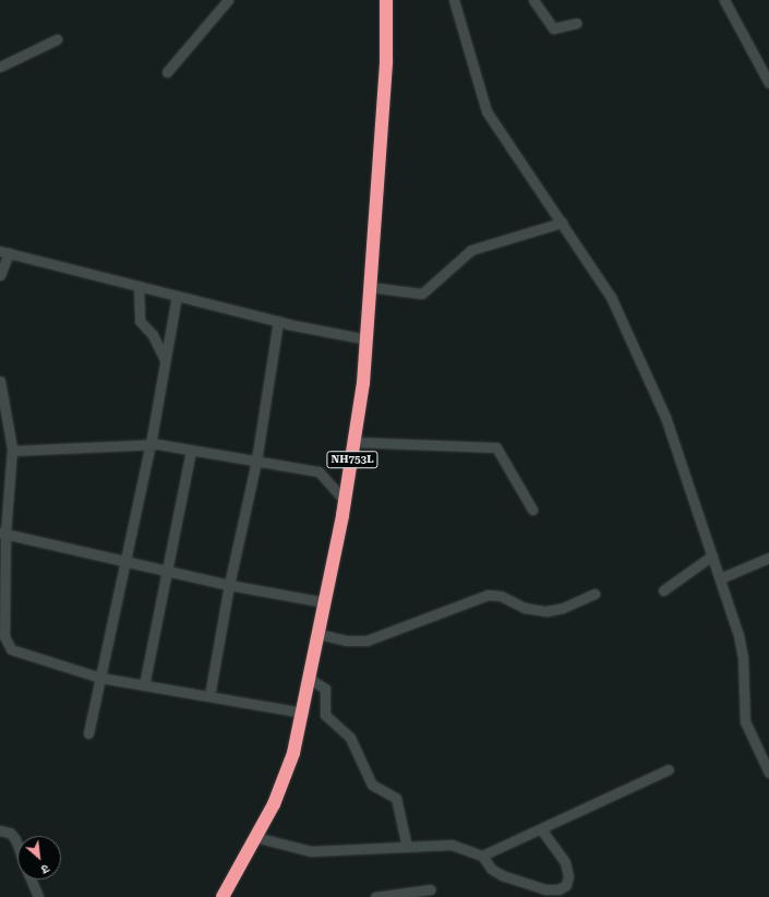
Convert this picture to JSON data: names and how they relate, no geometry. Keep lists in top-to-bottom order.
{
  "streets": {
    "highway": ["NH753L"]
  },
  "north": "bottom right"
}
